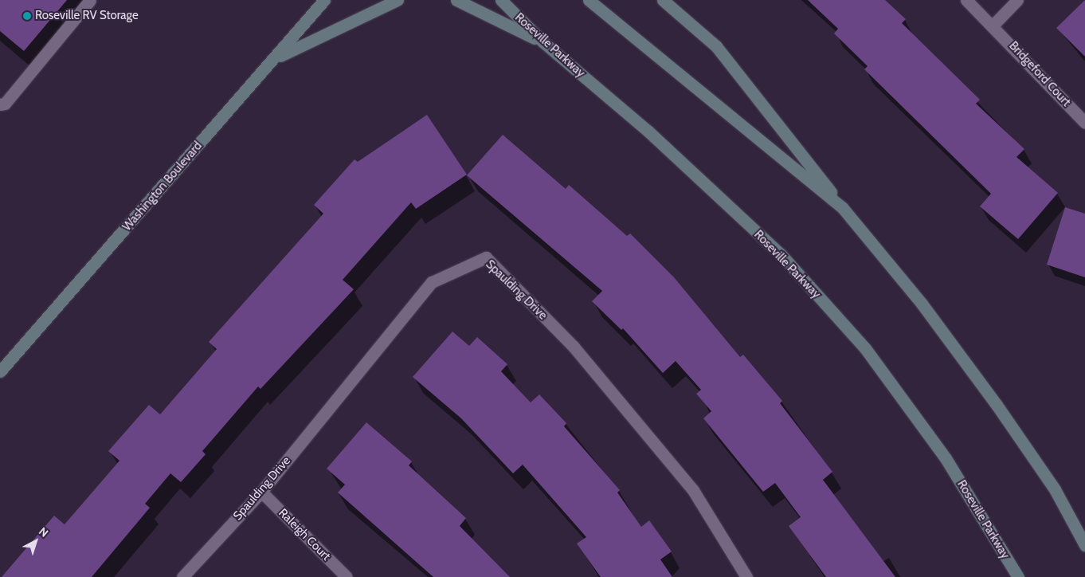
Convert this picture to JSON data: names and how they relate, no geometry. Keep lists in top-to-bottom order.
{
  "streets": {
    "main road": ["Roseville Parkway", "Washington Boulevard"],
    "street": ["Bridgeford Court", "Spaulding Drive", "Raleigh Court"]
  },
  "crossings": [
    ["Spaulding Drive", "Raleigh Court"]
  ],
  "places": ["Roseville RV Storage"],
  "north": "top right"
}
